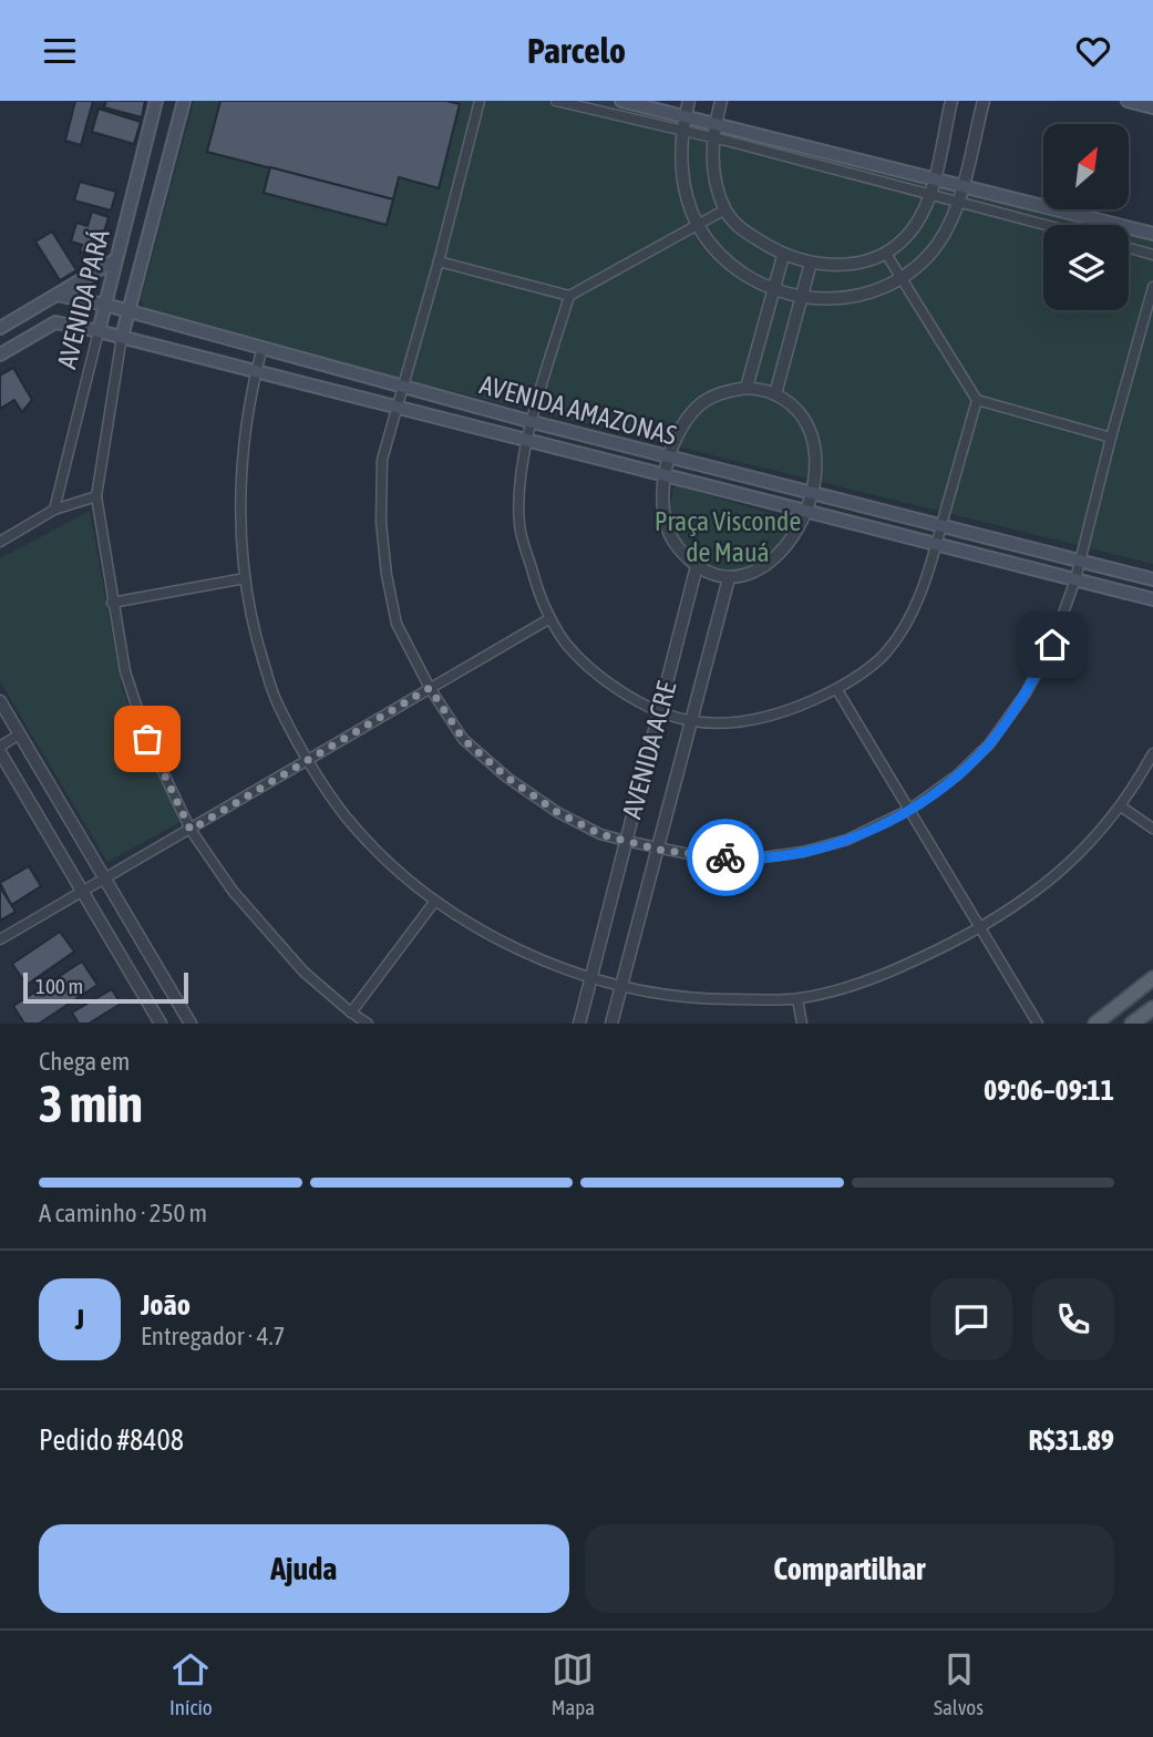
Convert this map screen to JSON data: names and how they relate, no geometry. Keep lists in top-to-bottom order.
{
  "streets": {
    "main road": ["AVENIDA PARÁ", "AVENIDA AMAZONAS"],
    "street": ["AVENIDA ACRE"]
  },
  "crossings": [
    ["AVENIDA PARÁ", "AVENIDA AMAZONAS"]
  ],
  "parks": ["Praça Visconde de Mauá"],
  "scale_bar": "100 m",
  "north": "top right",
  "page": {
    "header": "Parcelo",
    "scale": "100 m",
    "heading": ["3 min", "Chega em", "09:06–09:11"],
    "panel": [
      "João",
      "Entregador · 4.7",
      "Pedido #8408",
      "R$31.89"
    ],
    "bar": "A caminho · 250 m",
    "round": "J",
    "buttons": ["Ajuda", "Compartilhar"],
    "tabs": ["Início", "Mapa", "Salvos"]
  }
}
